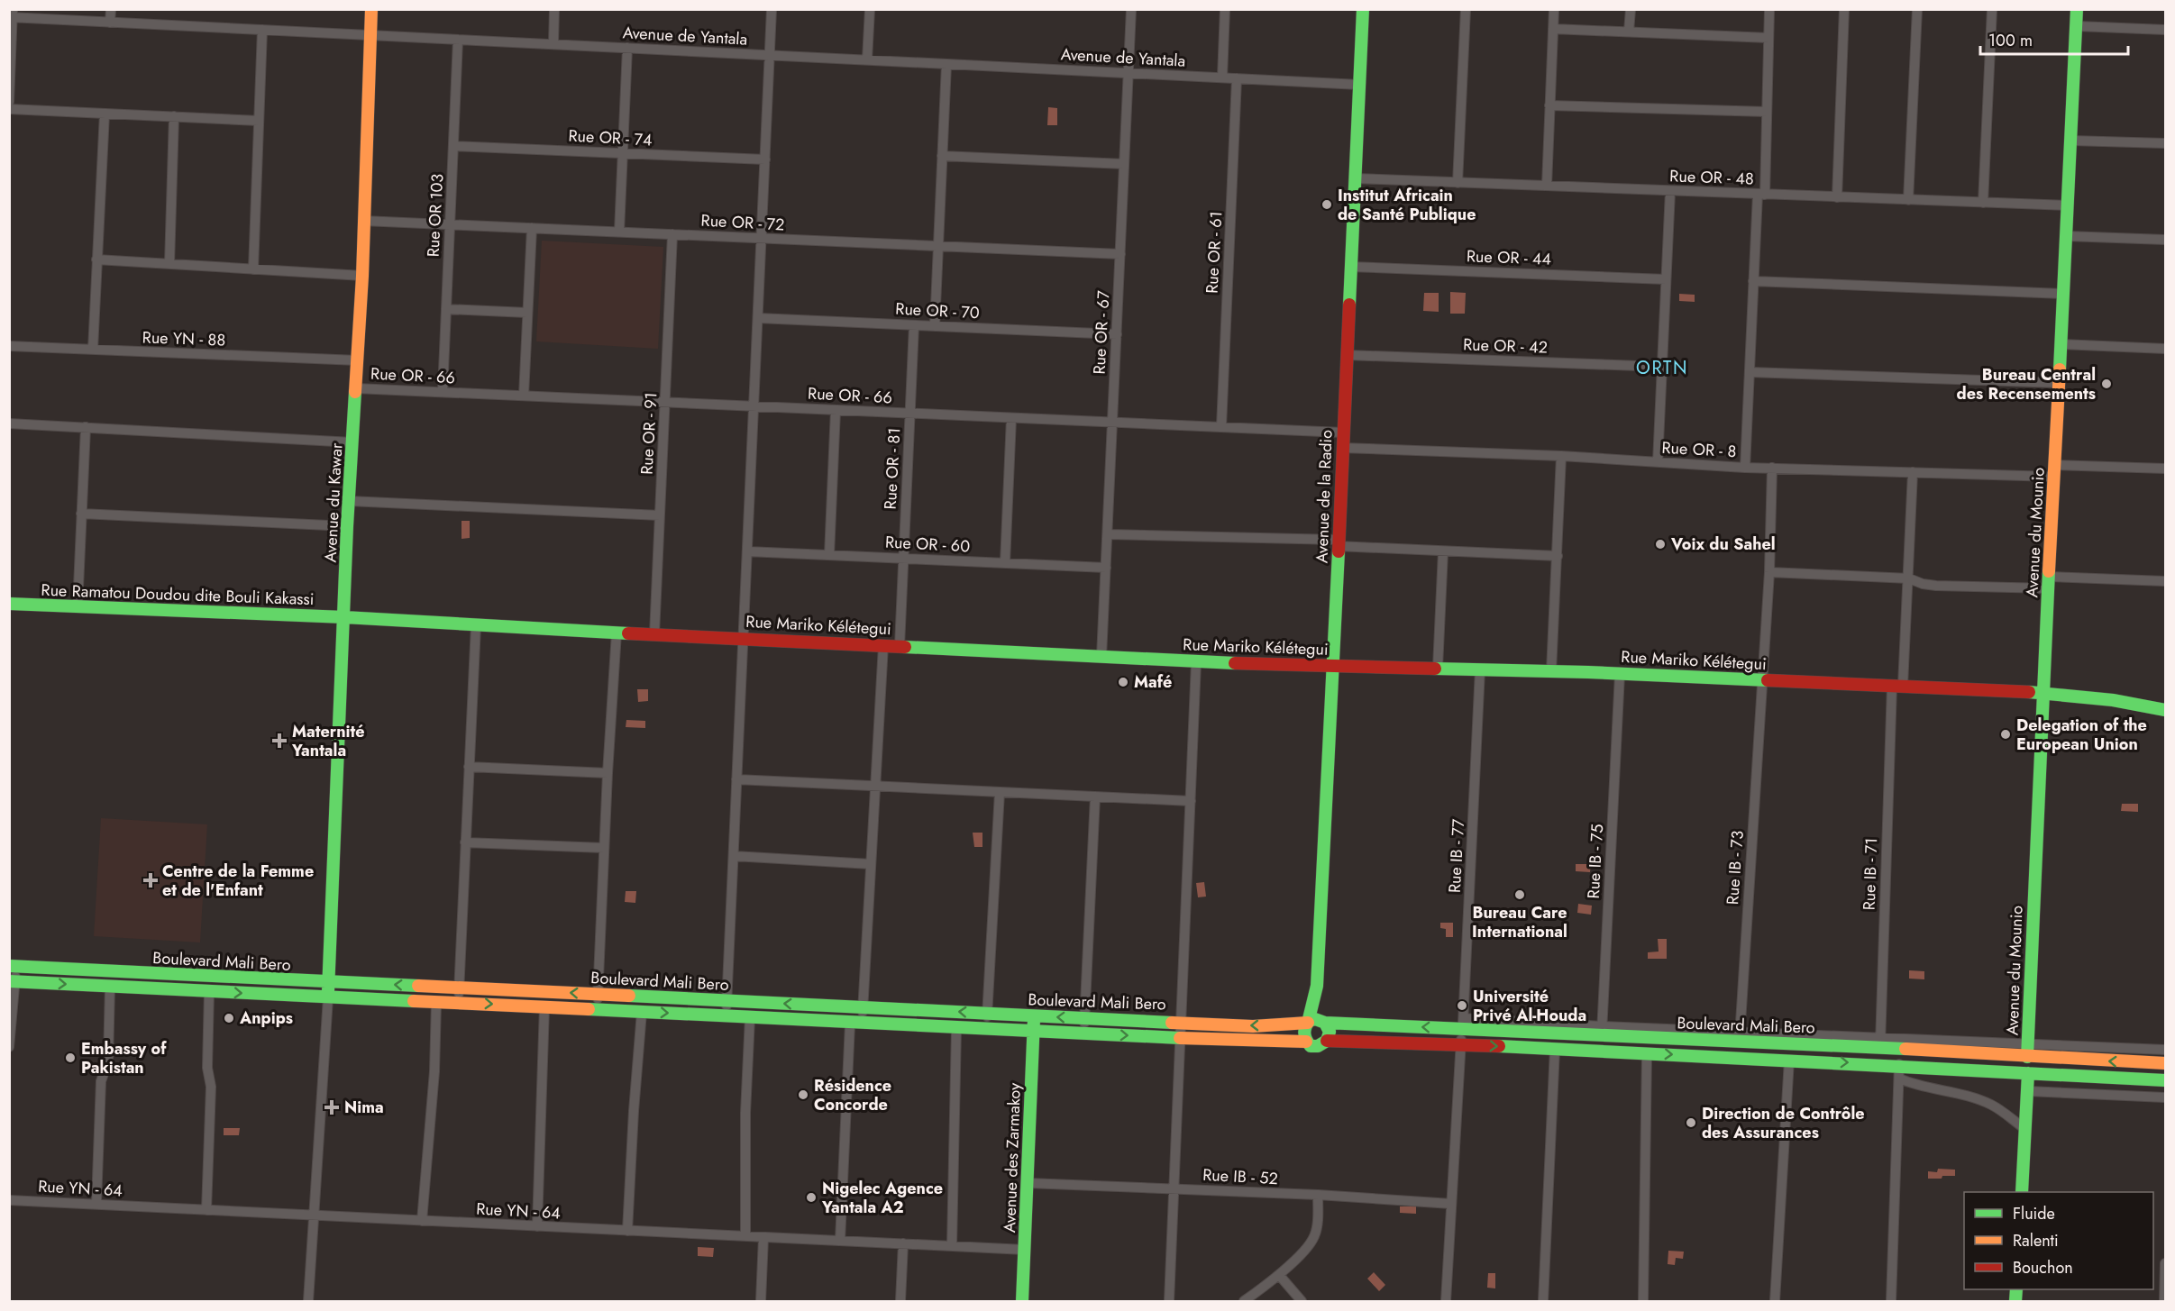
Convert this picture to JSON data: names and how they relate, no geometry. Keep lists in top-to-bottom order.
{
  "streets": {
    "street": [
      "Avenue de Yantala",
      "Rue OR - 74",
      "Rue OR - 48",
      "Rue OR 103",
      "Rue OR - 72",
      "Rue OR - 61",
      "Rue OR - 44",
      "Rue OR - 70",
      "Rue OR - 67",
      "Rue YN - 88",
      "Rue OR - 42",
      "Rue OR - 66",
      "Rue OR - 91",
      "Rue OR - 8",
      "Rue OR - 81",
      "Avenue de la Radio",
      "Avenue du Kawar",
      "Avenue du Mounio",
      "Rue OR - 60",
      "Rue Ramatou Doudou dite Bouli Kakassi",
      "Rue Mariko Kélétegui",
      "Rue IB - 77",
      "Rue IB - 75",
      "Rue IB - 73",
      "Rue IB - 71",
      "Boulevard Mali Bero",
      "Avenue des Zarmakoy",
      "Rue IB - 52",
      "Rue YN - 64"
    ]
  },
  "crossings": [
    ["Avenue de Yantala", "Rue OR 103"],
    ["Avenue de Yantala", "Rue OR - 61"],
    ["Avenue de Yantala", "Rue OR - 67"],
    ["Avenue de Yantala", "Avenue de la Radio"],
    ["Avenue de Yantala", "Avenue du Kawar"],
    ["Rue OR - 74", "Rue OR 103"],
    ["Rue OR - 48", "Avenue de la Radio"],
    ["Rue OR - 48", "Avenue du Mounio"],
    ["Rue OR 103", "Rue OR - 72"],
    ["Rue OR 103", "Rue OR - 66"],
    ["Rue OR - 72", "Rue OR - 67"],
    ["Rue OR - 72", "Rue OR - 91"],
    ["Rue OR - 72", "Avenue du Kawar"],
    ["Rue OR - 61", "Rue OR - 66"],
    ["Rue OR - 44", "Avenue de la Radio"],
    ["Rue OR - 70", "Rue OR - 67"],
    ["Rue OR - 70", "Rue OR - 81"],
    ["Rue OR - 67", "Rue OR - 66"],
    ["Rue OR - 67", "Rue OR - 60"],
    ["Rue OR - 67", "Rue Mariko Kélétegui"],
    ["Rue YN - 88", "Avenue du Kawar"],
    ["Rue OR - 42", "Avenue de la Radio"],
    ["Rue OR - 66", "Rue OR - 91"],
    ["Rue OR - 66", "Rue OR - 81"],
    ["Rue OR - 66", "Avenue de la Radio"],
    ["Rue OR - 66", "Avenue du Kawar"],
    ["Rue OR - 91", "Rue Mariko Kélétegui"],
    ["Rue OR - 8", "Avenue de la Radio"],
    ["Rue OR - 8", "Avenue du Mounio"],
    ["Rue OR - 8", "Rue IB - 73"],
    ["Rue OR - 8", "Rue IB - 71"],
    ["Rue OR - 81", "Rue OR - 60"],
    ["Rue OR - 81", "Rue Mariko Kélétegui"],
    ["Avenue de la Radio", "Rue Mariko Kélétegui"],
    ["Avenue du Kawar", "Rue Ramatou Doudou dite Bouli Kakassi"],
    ["Avenue du Kawar", "Rue Mariko Kélétegui"],
    ["Avenue du Kawar", "Boulevard Mali Bero"],
    ["Avenue du Mounio", "Rue Mariko Kélétegui"],
    ["Avenue du Mounio", "Boulevard Mali Bero"],
    ["Rue Ramatou Doudou dite Bouli Kakassi", "Rue Mariko Kélétegui"],
    ["Rue Mariko Kélétegui", "Rue IB - 77"],
    ["Rue Mariko Kélétegui", "Rue IB - 75"],
    ["Rue Mariko Kélétegui", "Rue IB - 73"],
    ["Rue Mariko Kélétegui", "Rue IB - 71"],
    ["Rue IB - 77", "Boulevard Mali Bero"],
    ["Rue IB - 77", "Rue IB - 52"],
    ["Rue IB - 75", "Boulevard Mali Bero"],
    ["Rue IB - 73", "Boulevard Mali Bero"],
    ["Rue IB - 71", "Boulevard Mali Bero"],
    ["Boulevard Mali Bero", "Avenue des Zarmakoy"],
    ["Avenue des Zarmakoy", "Rue IB - 52"],
    ["Avenue des Zarmakoy", "Rue YN - 64"]
  ],
  "districts": ["ORTN"],
  "places": {
    "other": [
      "Institut Africain de Santé Publique",
      "Bureau Central des Recensements",
      "Voix du Sahel",
      "Mafé",
      "Delegation of the European Union",
      "Bureau Care International",
      "Université Privé Al-Houda",
      "Anpips",
      "Embassy of Pakistan",
      "Résidence Concorde",
      "Direction de Contrôle des Assurances",
      "Nigelec Agence Yantala A2"
    ],
    "health": ["Maternité Yantala", "Centre de la Femme et de l'Enfant", "Nima"]
  },
  "legend": ["Fluide", "Ralenti", "Bouchon"],
  "scale_bar": "100 m"
}
